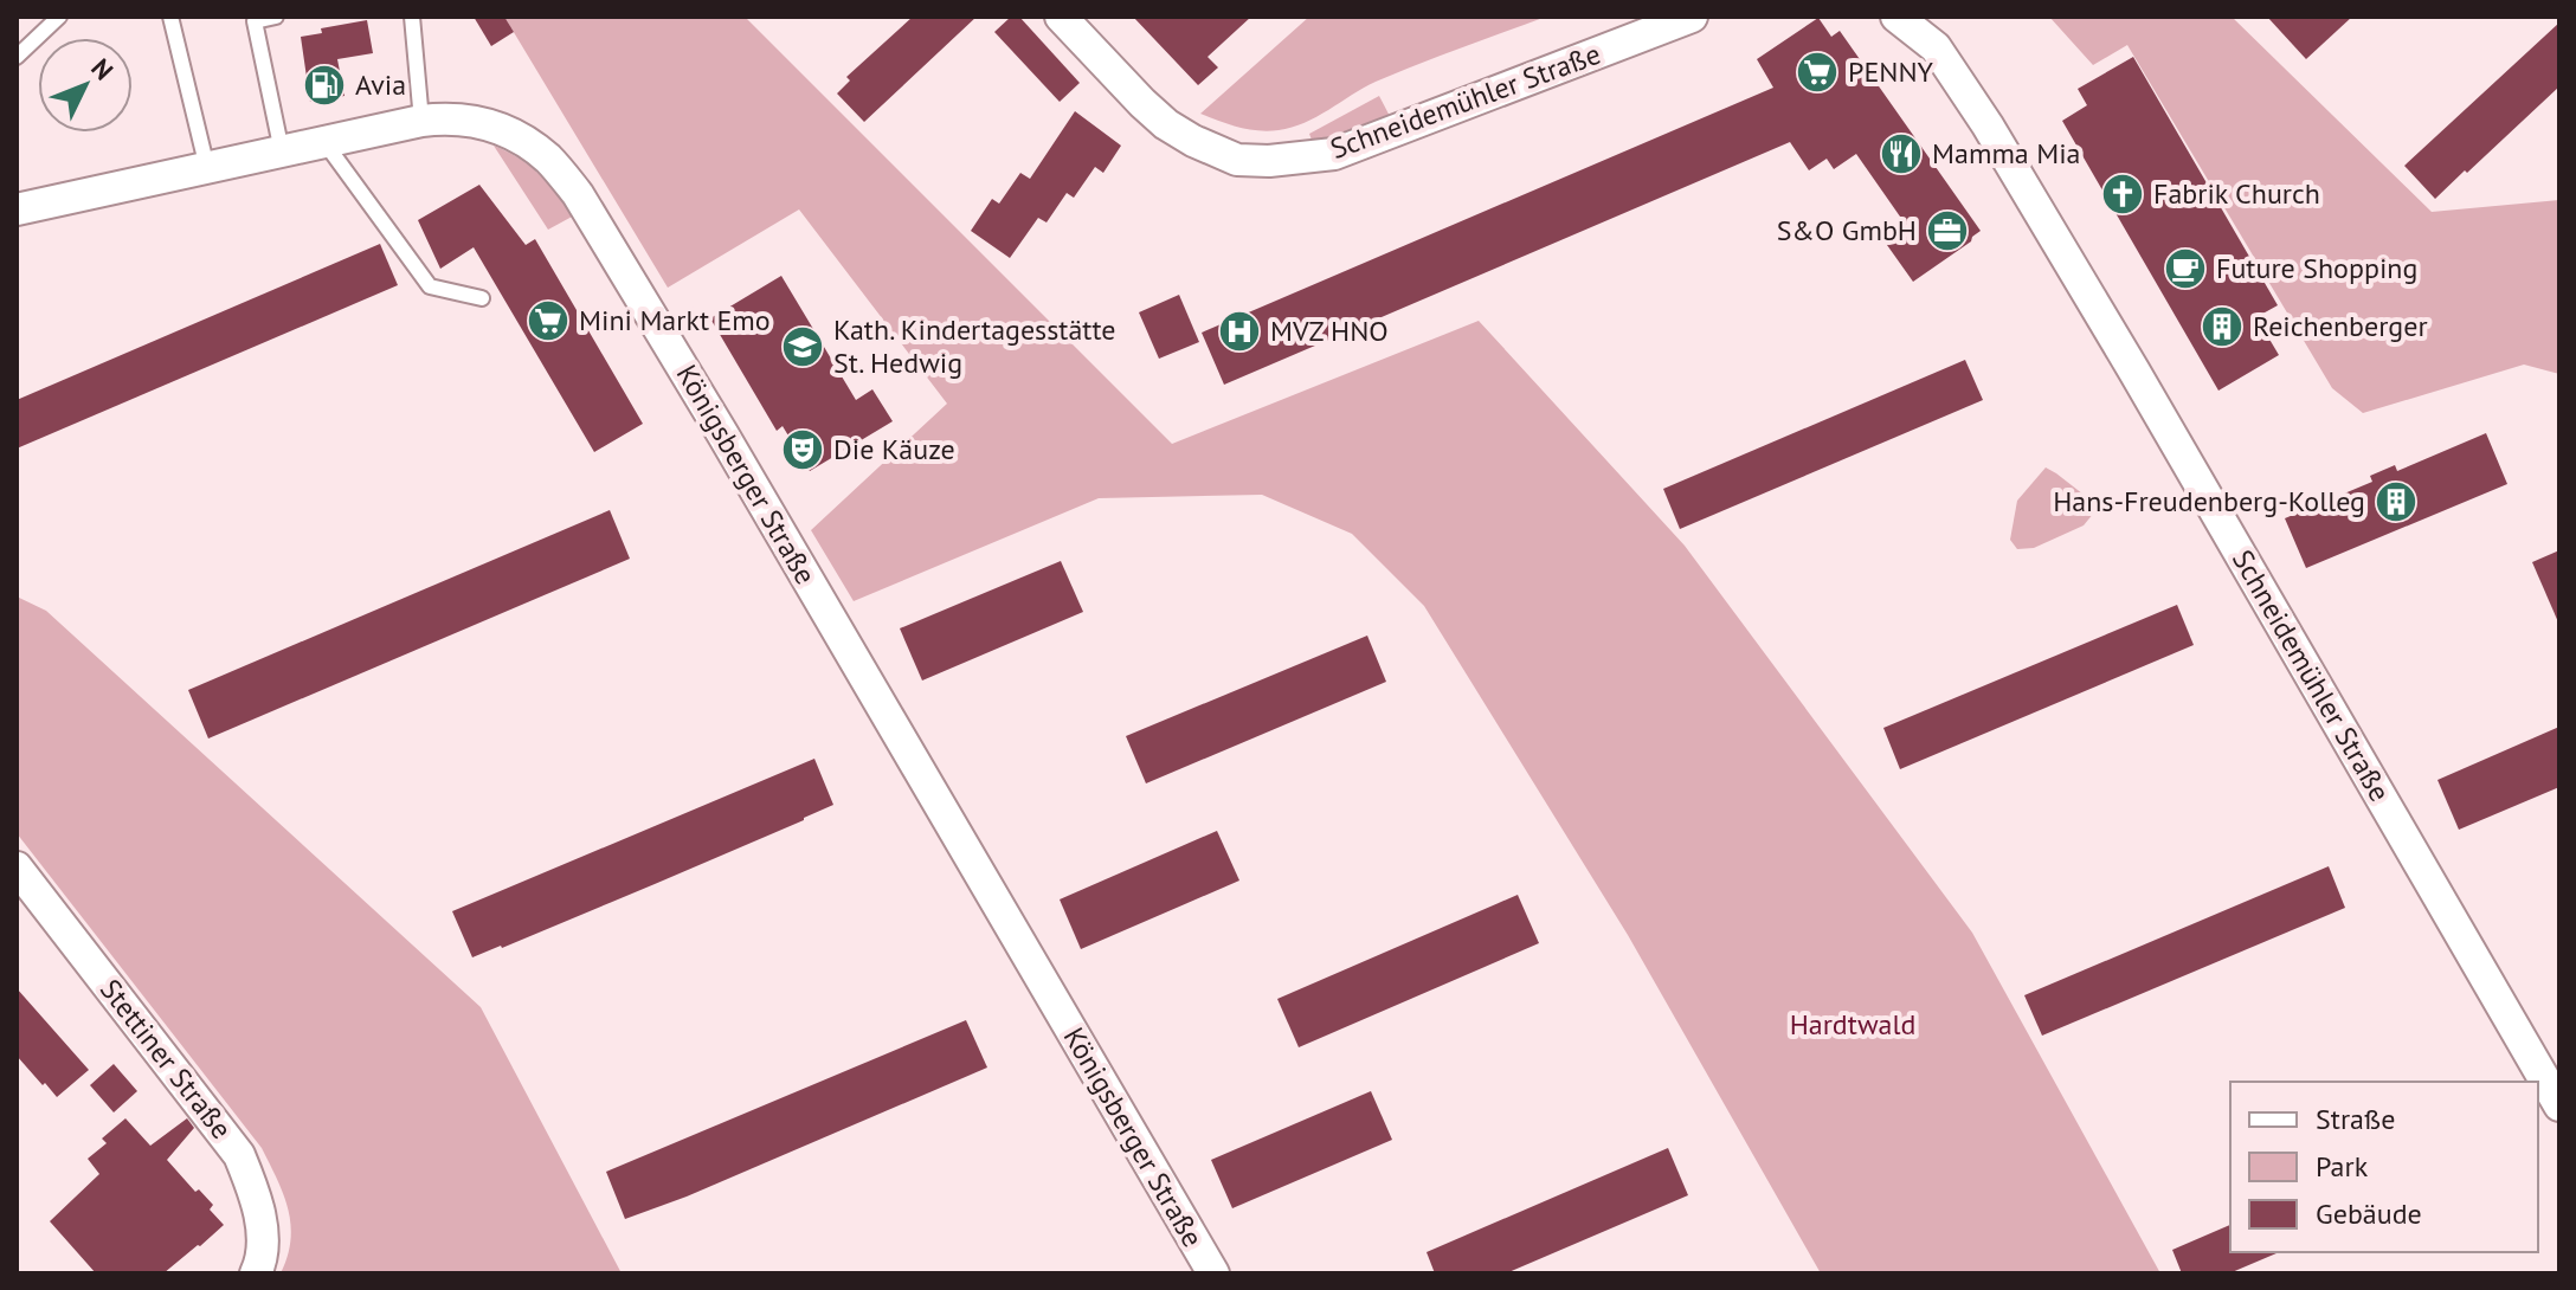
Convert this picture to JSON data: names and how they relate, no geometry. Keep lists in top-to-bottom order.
{
  "streets": {
    "street": ["Schneidemühler Straße", "Königsberger Straße", "Stettiner Straße"]
  },
  "parks": ["Hardtwald"],
  "places": {
    "supermarket": ["PENNY", "Mini Markt Emo"],
    "fuel station": ["Avia"],
    "restaurant": ["Mamma Mia"],
    "church": ["Fabrik Church"],
    "office": ["S&O GmbH"],
    "cafe": ["Future Shopping"],
    "building": ["Reichenberger", "Hans-Freudenberg-Kolleg"],
    "hospital": ["MVZ HNO"],
    "school or university": ["Kath. Kindertagesstätte St. Hedwig"],
    "theatre": ["Die Käuze"]
  },
  "legend": ["Straße", "Park", "Gebäude"],
  "north": "top right"
}
